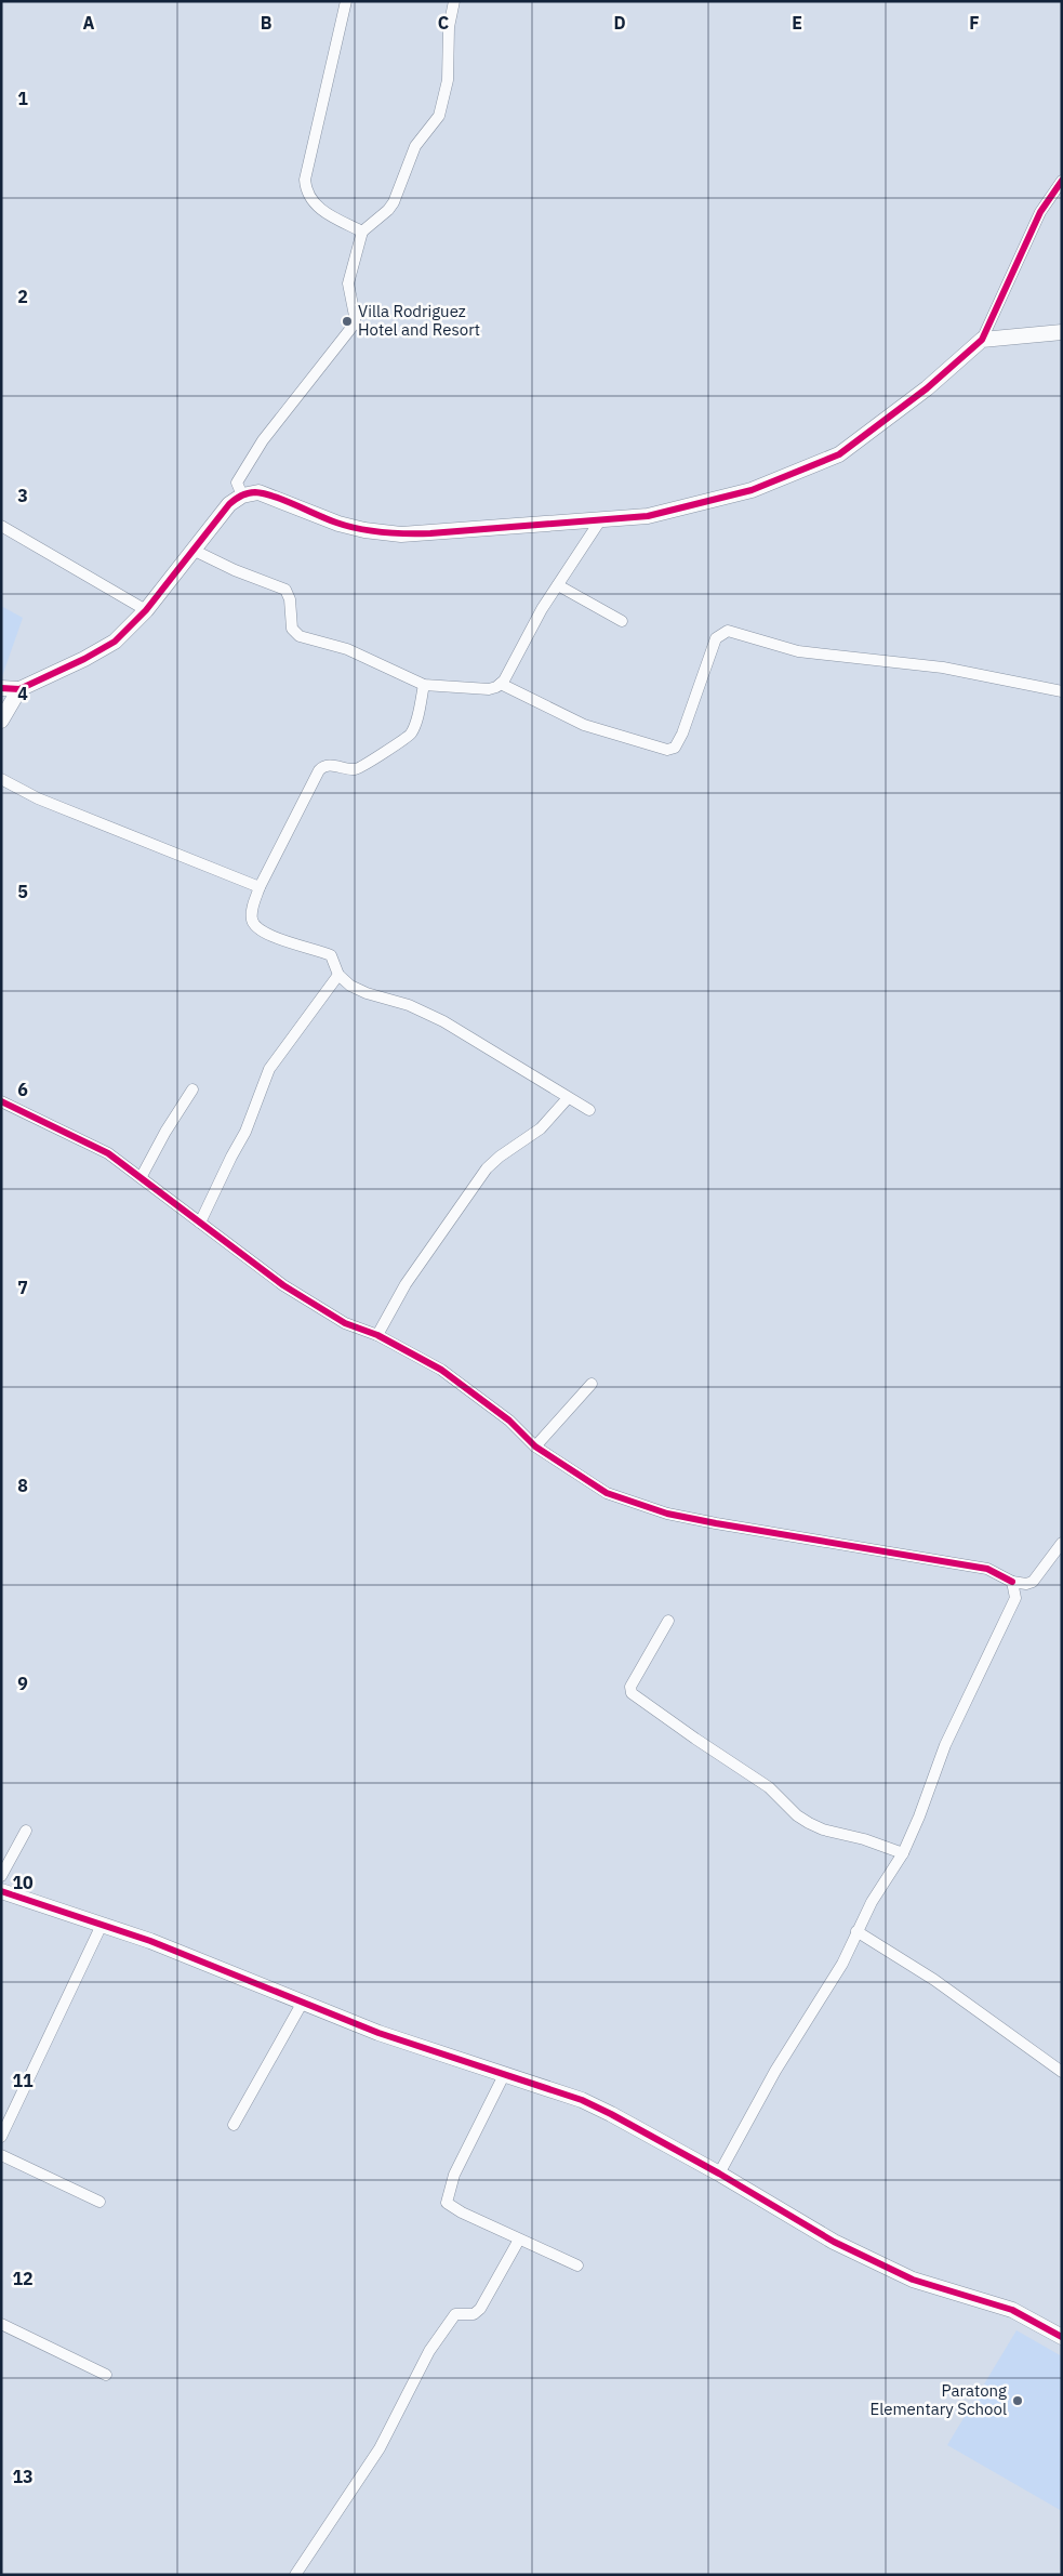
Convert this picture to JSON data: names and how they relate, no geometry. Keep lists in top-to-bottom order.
{
  "places": ["Villa Rodriguez Hotel and Resort", "Paratong Elementary School"],
  "grid": {
    "columns": [
      "A",
      "B",
      "C",
      "D",
      "E",
      "F"
    ],
    "rows": [
      "1",
      "2",
      "3",
      "4",
      "5",
      "6",
      "7",
      "8",
      "9",
      "10",
      "11",
      "12",
      "13"
    ]
  }
}
